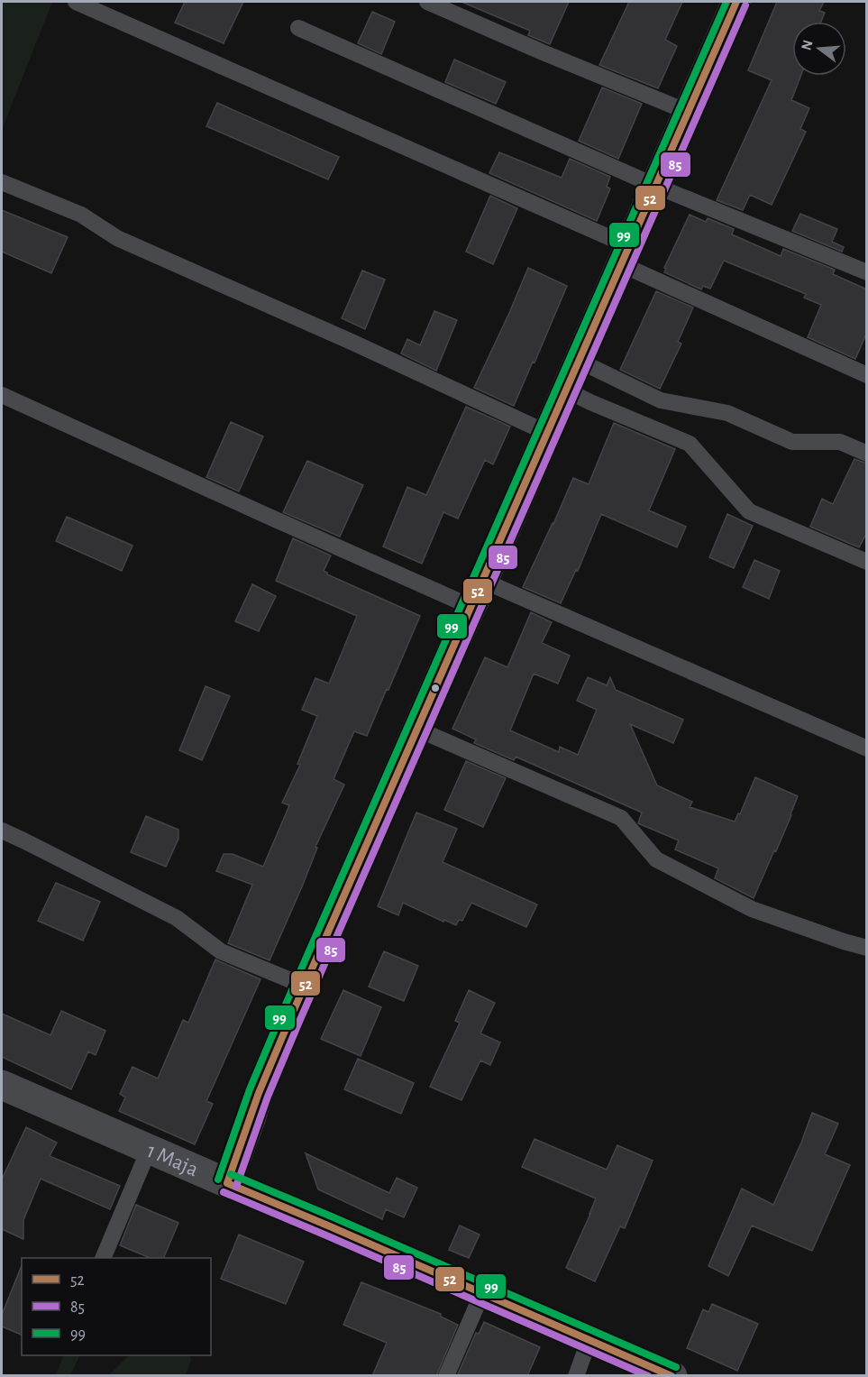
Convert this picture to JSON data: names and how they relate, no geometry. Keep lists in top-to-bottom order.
{
  "streets": {
    "street": ["1 Maja"]
  },
  "lines": ["transit line 52", "transit line 99", "transit line 85"],
  "legend": ["52", "85", "99"],
  "north": "left"
}
